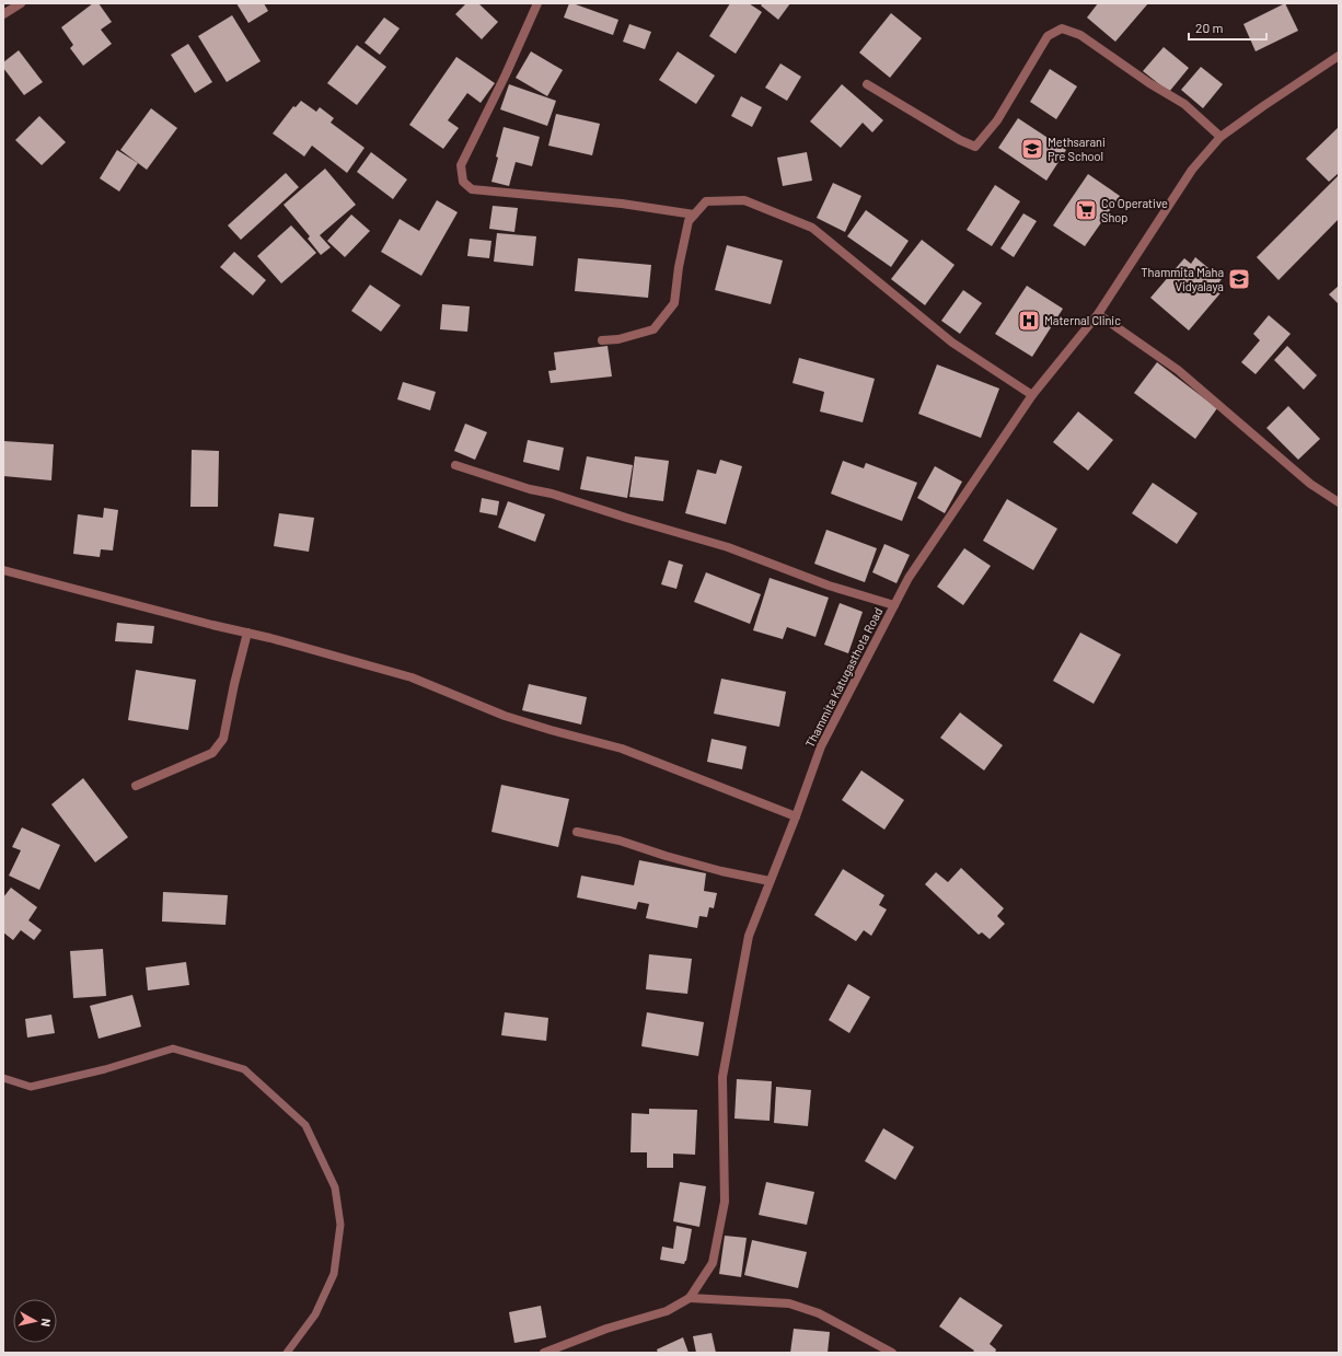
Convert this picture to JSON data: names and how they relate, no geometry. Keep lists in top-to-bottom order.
{
  "streets": {
    "street": ["Thammita Katugasthota Road"]
  },
  "places": {
    "school or university": ["Methsarani Pre School", "Thammita Maha Vidyalaya"],
    "supermarket": ["Co Operative Shop"],
    "hospital": ["Maternal Clinic"]
  },
  "scale_bar": "20 m",
  "north": "right"
}
